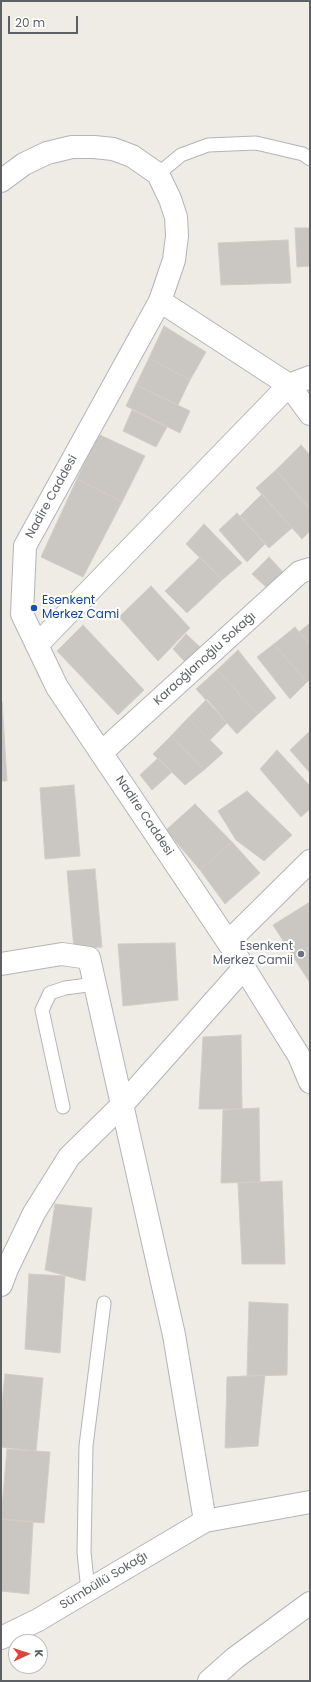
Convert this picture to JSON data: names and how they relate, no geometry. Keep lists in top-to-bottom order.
{
  "streets": {
    "street": ["Nadire Caddesi", "Karaoğlanoğlu Sokağı", "Sümbüllü Sokağı"]
  },
  "crossings": [
    ["Nadire Caddesi", "Karaoğlanoğlu Sokağı"]
  ],
  "places": ["Esenkent Merkez Cami", "Esenkent Merkez Camii"],
  "scale_bar": "20 m",
  "north": "right"
}
